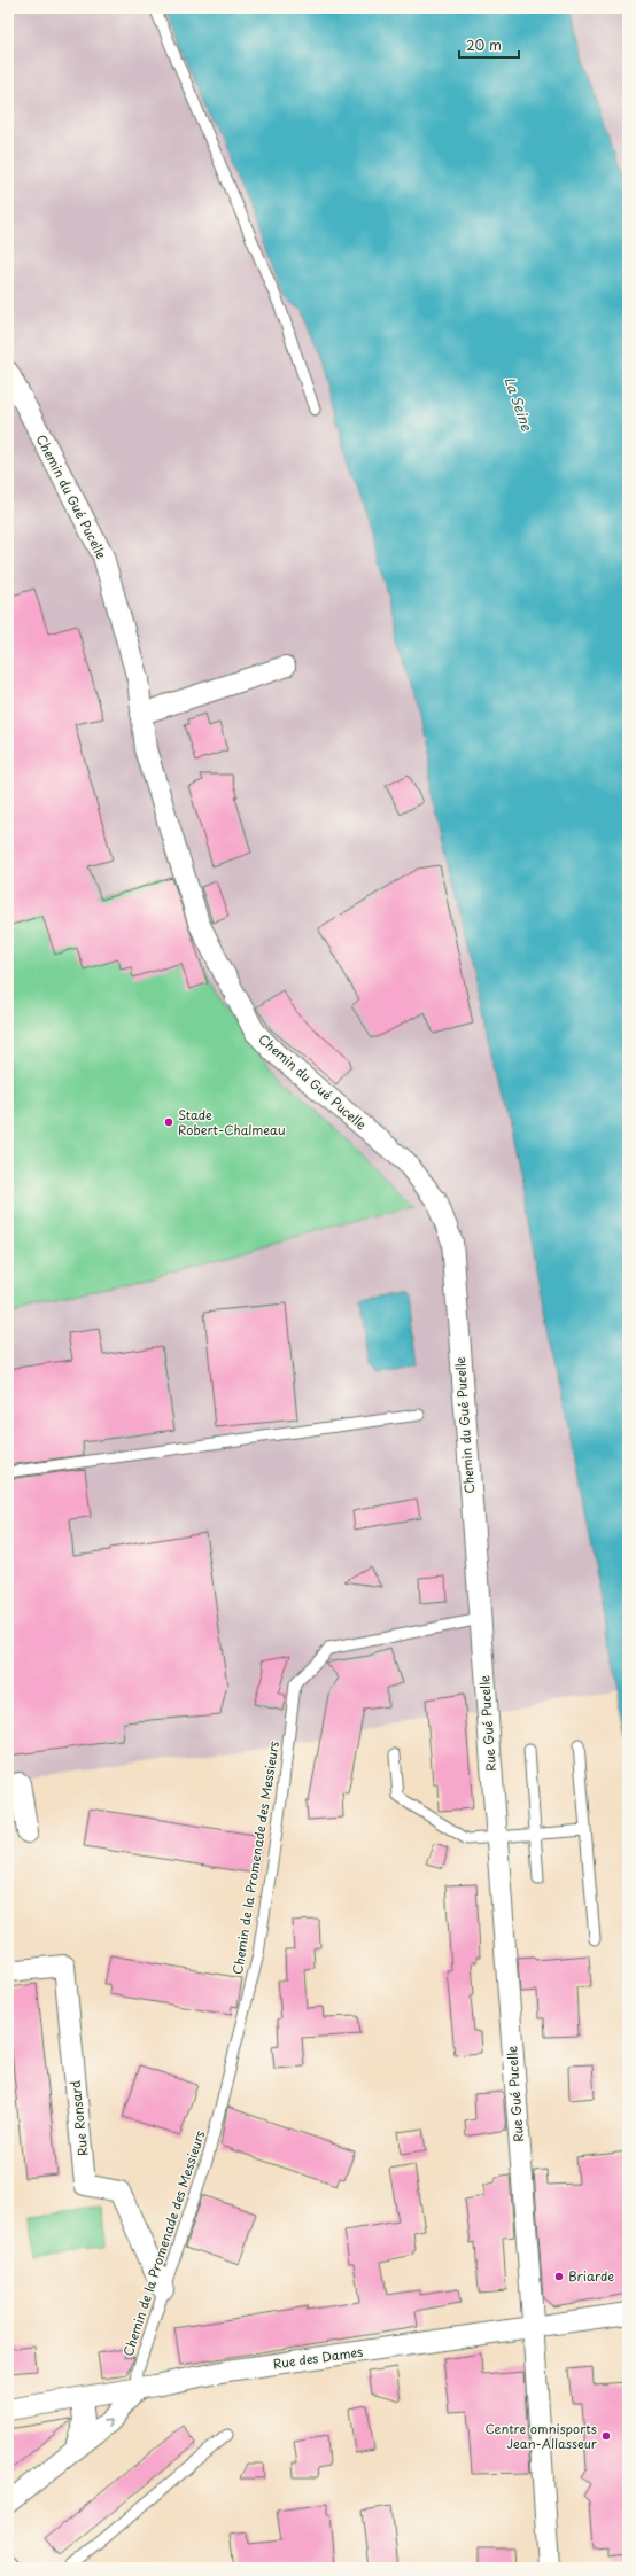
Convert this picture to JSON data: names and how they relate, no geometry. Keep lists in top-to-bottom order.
{
  "streets": {
    "street": [
      "Chemin du Gué Pucelle",
      "Rue Gué Pucelle",
      "Rue Ronsard",
      "Rue des Dames"
    ],
    "lane": ["Chemin de la Promenade des Messieurs"]
  },
  "crossings": [
    ["Chemin du Gué Pucelle", "Rue Gué Pucelle"],
    ["Chemin du Gué Pucelle", "Chemin de la Promenade des Messieurs"],
    ["Rue Gué Pucelle", "Chemin de la Promenade des Messieurs"],
    ["Rue Gué Pucelle", "Rue des Dames"],
    ["Chemin de la Promenade des Messieurs", "Rue Ronsard"],
    ["Chemin de la Promenade des Messieurs", "Rue des Dames"]
  ],
  "water": ["La Seine"],
  "places": ["Stade Robert-Chalmeau", "Briarde", "Centre omnisports Jean-Allasseur"],
  "scale_bar": "20 m"
}
